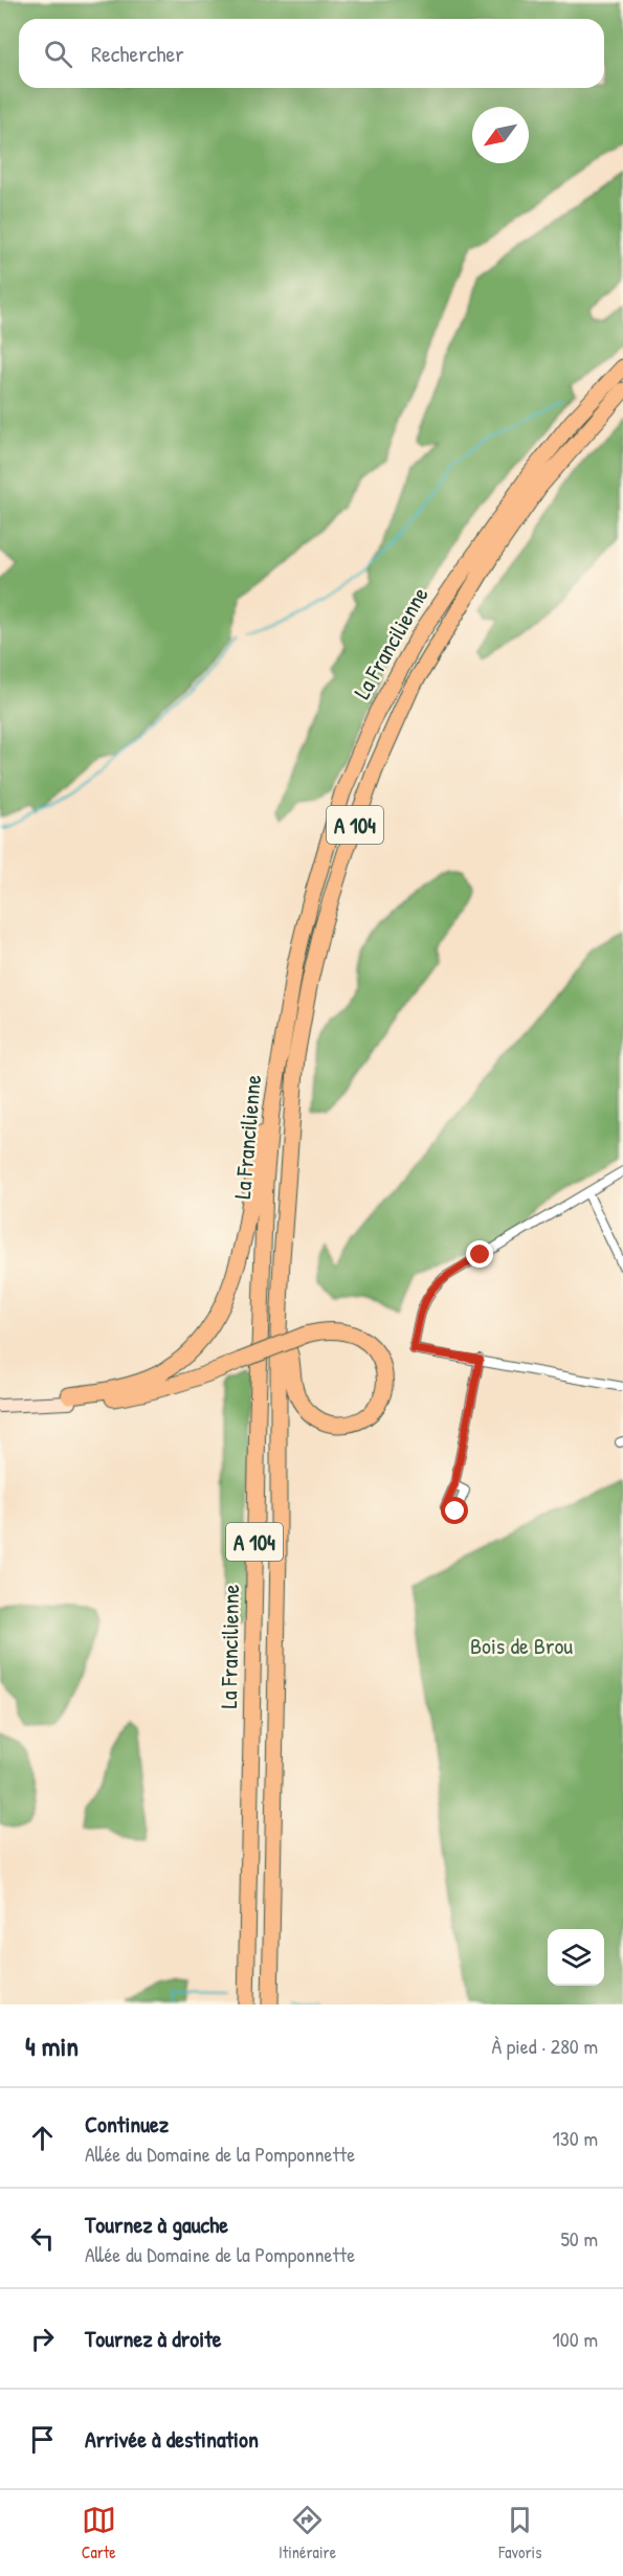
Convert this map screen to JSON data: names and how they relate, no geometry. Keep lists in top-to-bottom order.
{
  "streets": {
    "highway": ["La Francilienne", "A 104"]
  },
  "parks": ["Bois de Brou"],
  "north": "bottom left",
  "page": {
    "search": "Rechercher",
    "heading": ["4 min", "À pied · 280 m"],
    "list": [
      ["Continuez", "Allée du Domaine de la Pomponnette", "130 m"],
      ["Tournez à gauche", "Allée du Domaine de la Pomponnette", "50 m"],
      ["Tournez à droite", "100 m"],
      "Arrivée à destination"
    ],
    "nav": ["Carte", "Itinéraire", "Favoris"]
  }
}
